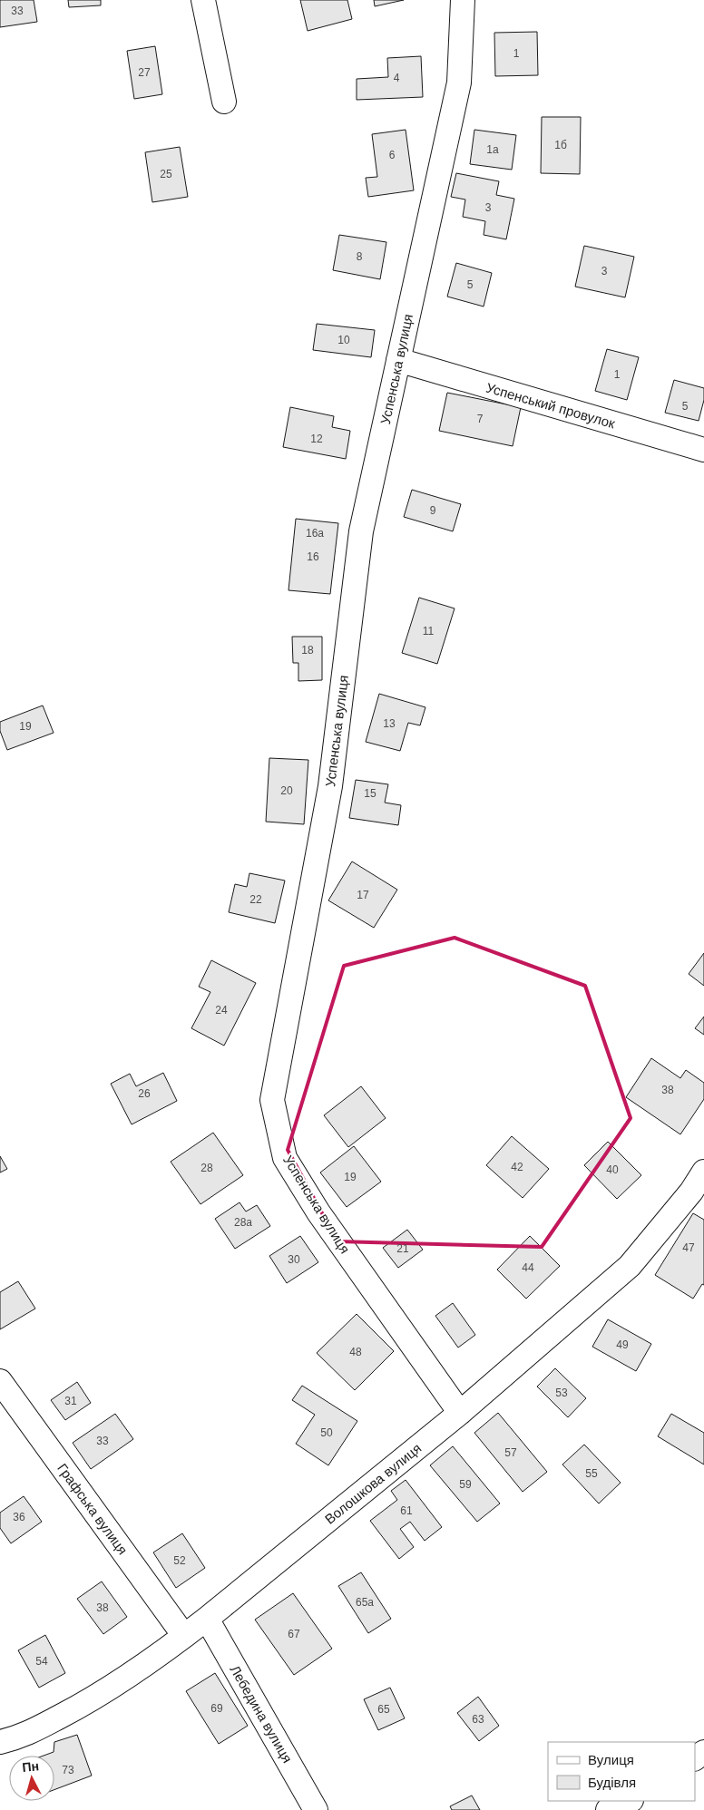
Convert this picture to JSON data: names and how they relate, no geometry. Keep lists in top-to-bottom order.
{
  "streets": {
    "street": [
      "Успенська вулиця",
      "Успенський провулок",
      "Волошкова вулиця",
      "Графська вулиця",
      "Лебедина вулиця"
    ]
  },
  "crossings": [
    ["Успенська вулиця", "Успенський провулок"],
    ["Успенська вулиця", "Волошкова вулиця"],
    ["Волошкова вулиця", "Графська вулиця"],
    ["Волошкова вулиця", "Лебедина вулиця"]
  ],
  "house_numbers": [
    "33",
    "1",
    "27",
    "4",
    "1б",
    "1а",
    "6",
    "25",
    "3",
    "8",
    "3",
    "5",
    "10",
    "1",
    "5",
    "7",
    "12",
    "9",
    "16а",
    "16",
    "11",
    "18",
    "13",
    "19",
    "20",
    "15",
    "17",
    "22",
    "24",
    "38",
    "26",
    "42",
    "28",
    "40",
    "19",
    "28а",
    "47",
    "21",
    "30",
    "44",
    "49",
    "48",
    "53",
    "31",
    "50",
    "33",
    "57",
    "55",
    "59",
    "61",
    "36",
    "52",
    "65а",
    "38",
    "67",
    "54",
    "69",
    "65",
    "63",
    "73"
  ],
  "legend": ["Вулиця", "Будівля"],
  "north": "top"
}
